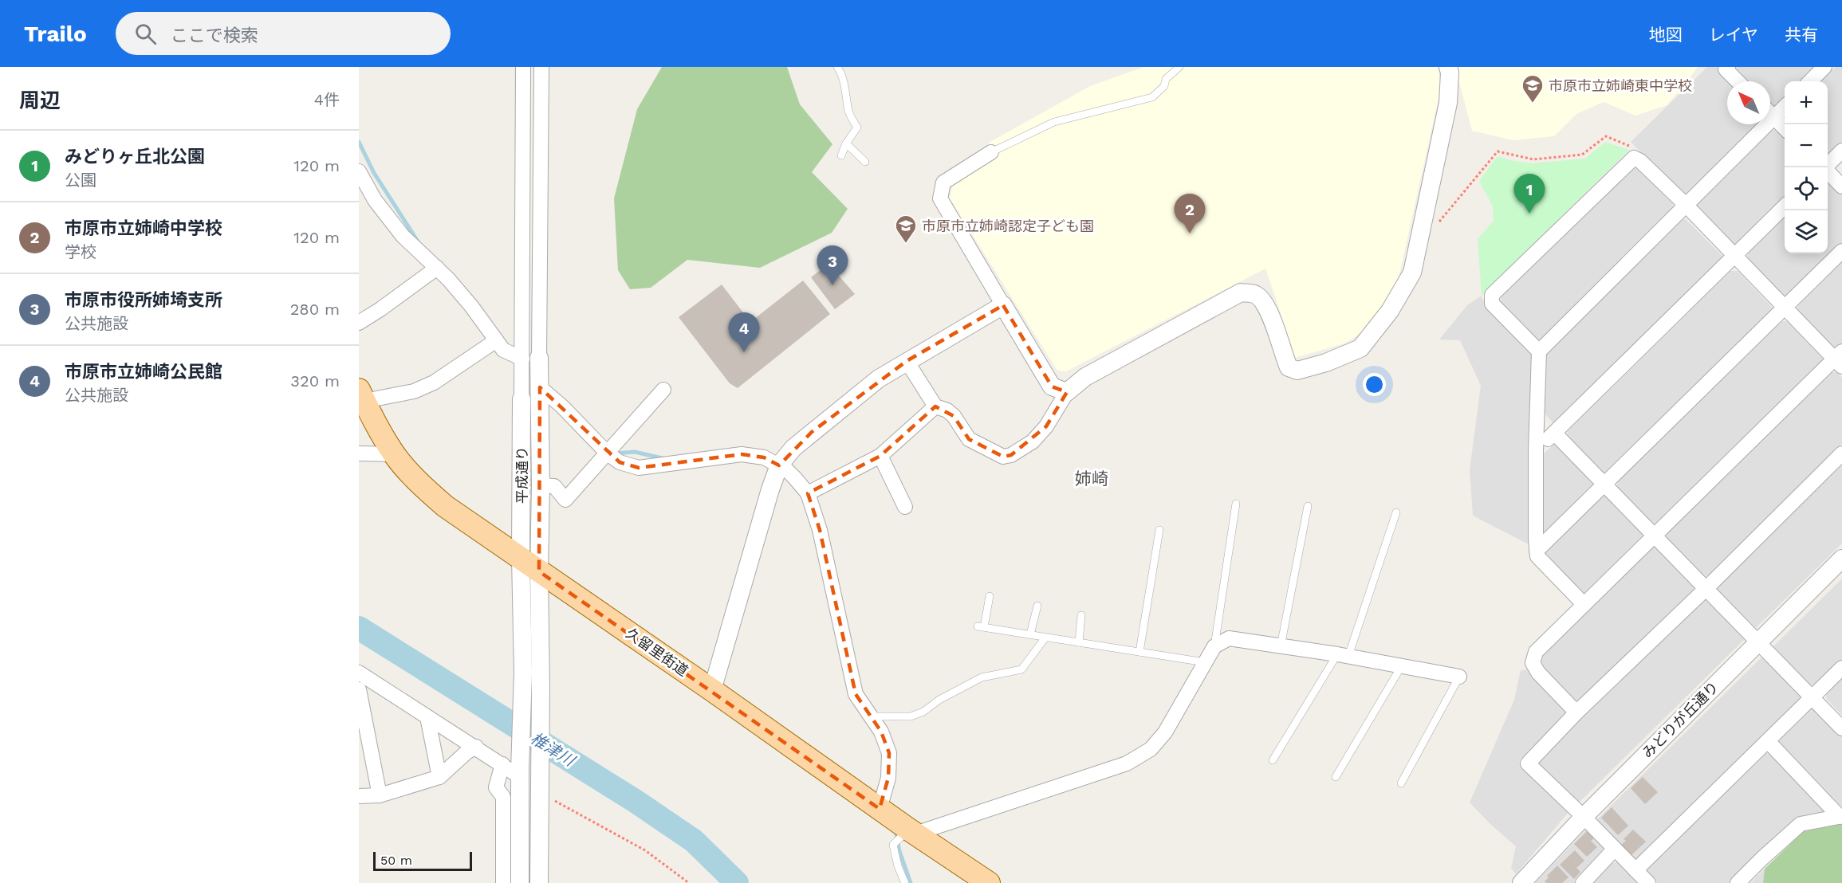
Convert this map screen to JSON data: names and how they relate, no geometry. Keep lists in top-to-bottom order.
{
  "streets": {
    "main road": ["久留里街道"],
    "street": ["平成通り", "みどりが丘通り"]
  },
  "crossings": [
    ["平成通り", "久留里街道"]
  ],
  "districts": ["姉崎"],
  "water": ["椎津川"],
  "places": {
    "school or university": ["市原市立姉崎東中学校", "市原市立姉崎認定子ども園"]
  },
  "scale_bar": "50 m",
  "north": "top left",
  "page": {
    "header": "Trailo",
    "search": "ここで検索",
    "nav": ["地図", "レイヤ", "共有"],
    "heading": ["周辺", "4件"],
    "map_buttons": ["+", "−"],
    "list": [
      {
        "mark": "1",
        "name": "みどりヶ丘北公園",
        "note": "公園",
        "value": "120 m"
      },
      {
        "mark": "2",
        "name": "市原市立姉崎中学校",
        "note": "学校",
        "value": "120 m"
      },
      {
        "mark": "3",
        "name": "市原市役所姉埼支所",
        "note": "公共施設",
        "value": "280 m"
      },
      {
        "mark": "4",
        "name": "市原市立姉崎公民館",
        "note": "公共施設",
        "value": "320 m"
      }
    ],
    "pins": [
      "1",
      "2",
      "3",
      "4"
    ],
    "scale": "50 m"
  }
}
